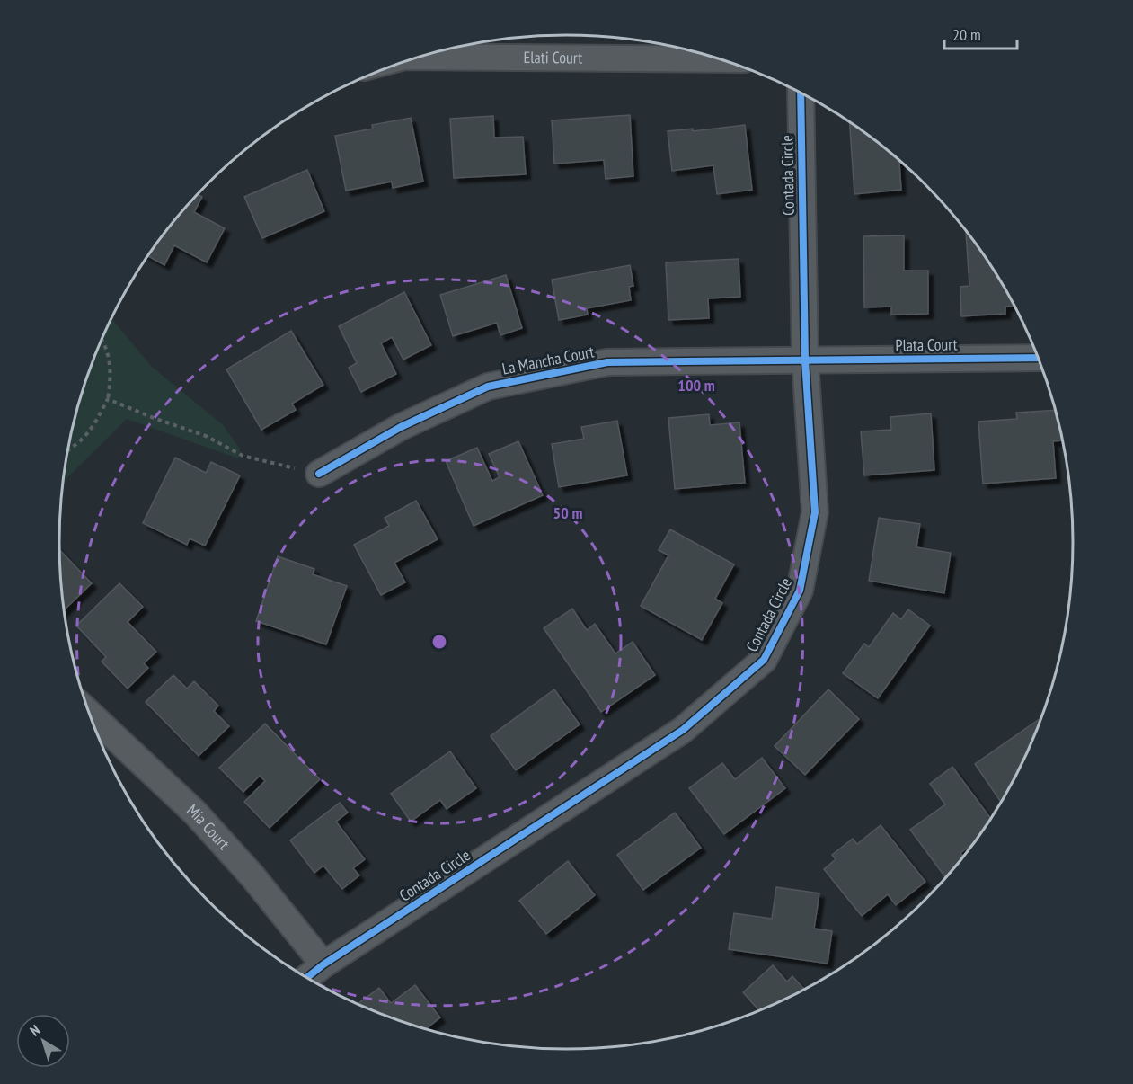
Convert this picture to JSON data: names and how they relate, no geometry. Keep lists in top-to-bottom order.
{
  "streets": {
    "street": [
      "Elati Court",
      "Contada Circle",
      "Plata Court",
      "La Mancha Court",
      "Mia Court"
    ]
  },
  "crossings": [
    ["Contada Circle", "Plata Court"],
    ["Contada Circle", "La Mancha Court"],
    ["Contada Circle", "Mia Court"],
    ["Plata Court", "La Mancha Court"]
  ],
  "scale_bar": "20 m",
  "north": "top left",
  "rings": ["100 m", "50 m"]
}
